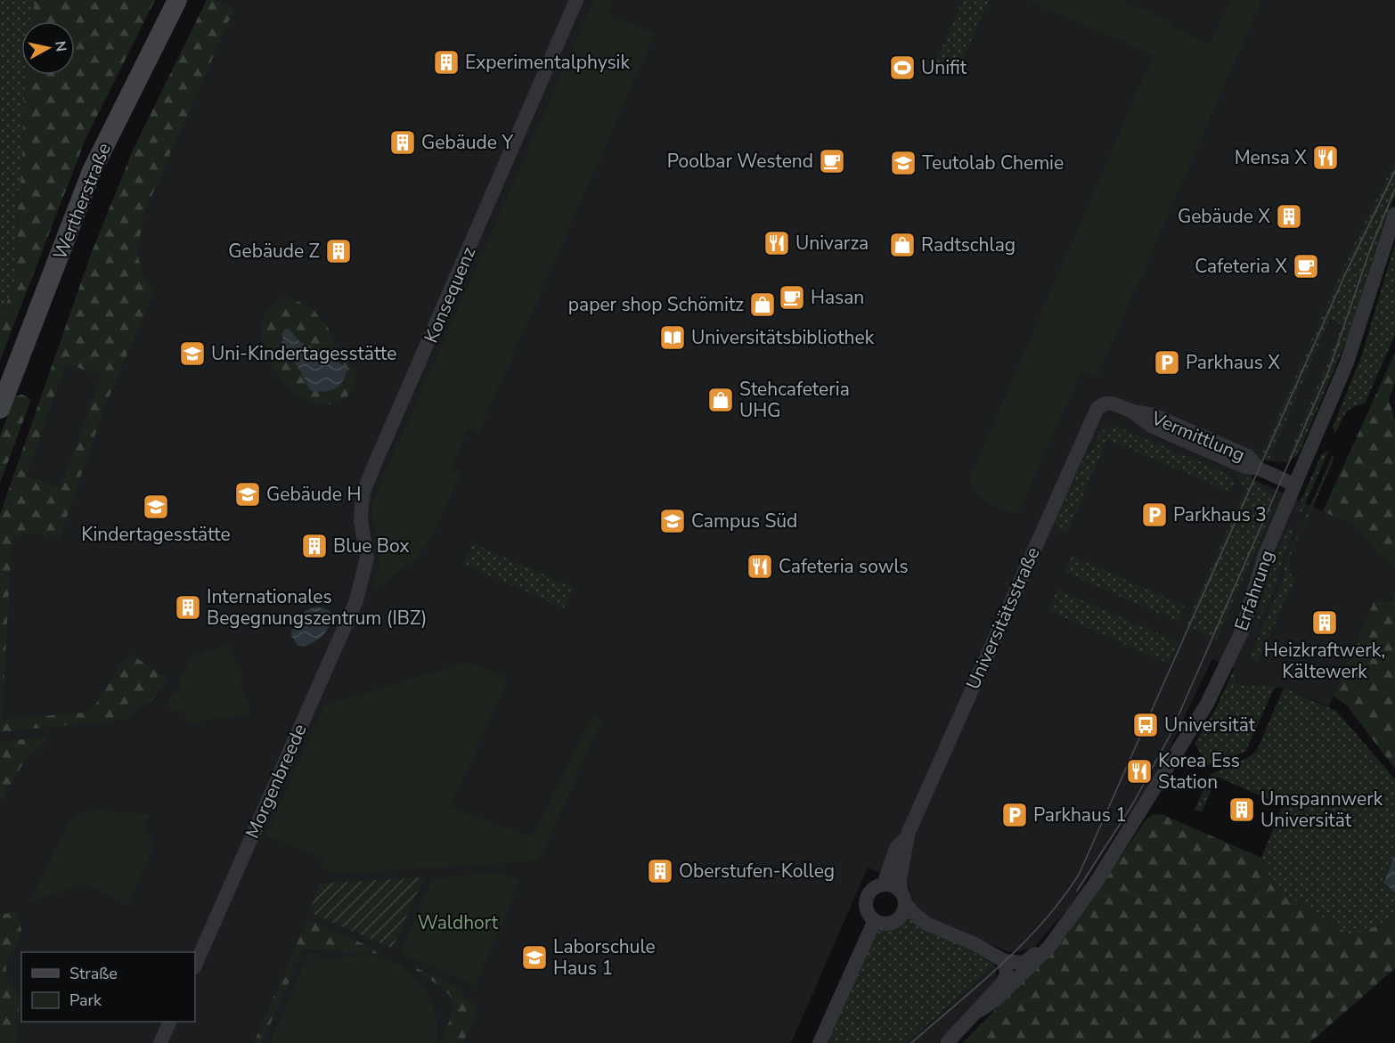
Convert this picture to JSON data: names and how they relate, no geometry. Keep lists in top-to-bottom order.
{
  "streets": {
    "main road": ["Wertherstraße"],
    "street": [
      "Konsequenz",
      "Vermittlung",
      "Erfahrung",
      "Universitätsstraße",
      "Morgenbreede"
    ]
  },
  "crossings": [
    ["Konsequenz", "Morgenbreede"],
    ["Vermittlung", "Erfahrung"],
    ["Vermittlung", "Universitätsstraße"]
  ],
  "parks": ["Waldhort"],
  "places": {
    "building": [
      "Experimentalphysik",
      "Gebäude Y",
      "Gebäude X",
      "Gebäude Z",
      "Blue Box",
      "Internationales Begegnungszentrum (IBZ)",
      "Heizkraftwerk, Kältewerk",
      "Umspannwerk Universität",
      "Oberstufen-Kolleg"
    ],
    "sports": ["Unifit"],
    "restaurant": [
      "Mensa X",
      "Univarza",
      "Cafeteria sowls",
      "Korea Ess Station"
    ],
    "cafe": ["Poolbar Westend", "Cafeteria X", "Hasan"],
    "school or university": [
      "Teutolab Chemie",
      "Uni-Kindertagesstätte",
      "Gebäude H",
      "Kindertagesstätte",
      "Campus Süd",
      "Laborschule Haus 1"
    ],
    "shop": ["Radtschlag", "paper shop Schömitz", "Stehcafeteria UHG"],
    "library": ["Universitätsbibliothek"],
    "parking": ["Parkhaus X", "Parkhaus 3", "Parkhaus 1"],
    "bus stop": ["Universität"]
  },
  "legend": ["Straße", "Park"],
  "north": "right"
}
